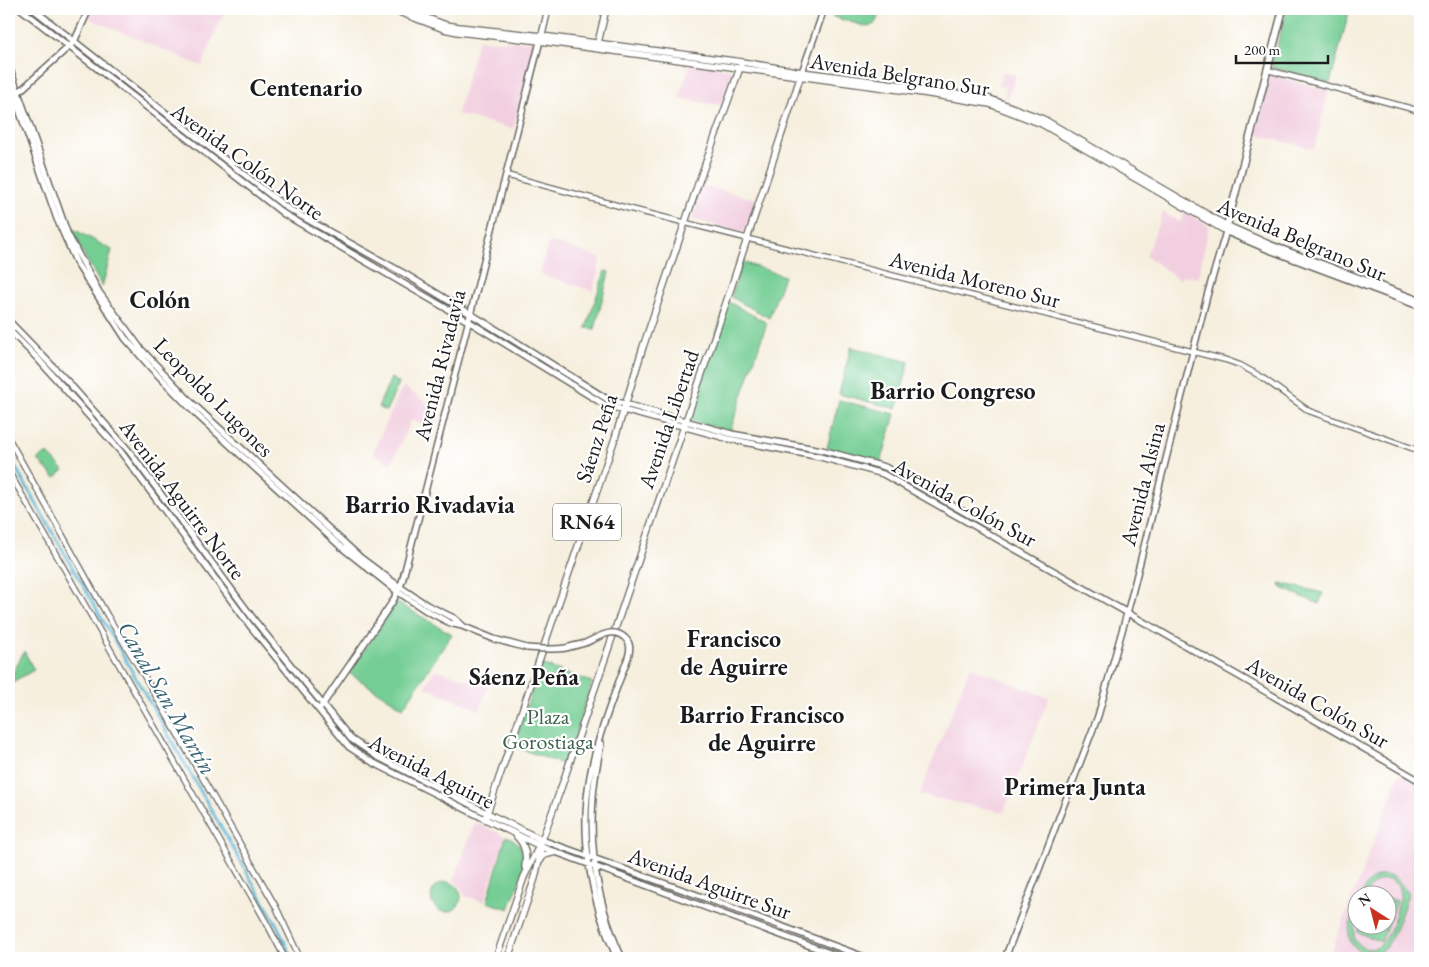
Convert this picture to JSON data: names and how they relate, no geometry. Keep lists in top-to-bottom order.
{
  "streets": {
    "highway": ["Avenida Belgrano Sur", "Avenida Alsina"],
    "main road": [
      "Avenida Colón Norte",
      "Avenida Rivadavia",
      "Leopoldo Lugones",
      "Avenida Libertad",
      "Sáenz Peña",
      "Avenida Aguirre Norte",
      "Avenida Colón Sur",
      "RN64",
      "Avenida Aguirre",
      "Avenida Aguirre Sur"
    ],
    "street": ["Avenida Moreno Sur"]
  },
  "crossings": [
    ["Avenida Belgrano Sur", "Avenida Rivadavia"],
    ["Avenida Belgrano Sur", "Avenida Libertad"],
    ["Avenida Belgrano Sur", "Sáenz Peña"],
    ["Avenida Belgrano Sur", "Avenida Alsina"],
    ["Avenida Colón Norte", "Avenida Rivadavia"],
    ["Avenida Colón Norte", "Avenida Colón Sur"],
    ["Avenida Moreno Sur", "Avenida Rivadavia"],
    ["Avenida Moreno Sur", "Avenida Libertad"],
    ["Avenida Moreno Sur", "Sáenz Peña"],
    ["Avenida Moreno Sur", "Avenida Alsina"],
    ["Avenida Rivadavia", "Leopoldo Lugones"],
    ["Avenida Rivadavia", "Avenida Aguirre Norte"],
    ["Avenida Rivadavia", "Avenida Colón Sur"],
    ["Avenida Rivadavia", "Avenida Aguirre"],
    ["Leopoldo Lugones", "Avenida Aguirre Sur"],
    ["Avenida Libertad", "Avenida Colón Sur"],
    ["Avenida Libertad", "Avenida Aguirre"],
    ["Avenida Libertad", "Avenida Aguirre Sur"],
    ["Sáenz Peña", "Avenida Colón Sur"],
    ["Sáenz Peña", "Avenida Aguirre"],
    ["Avenida Alsina", "Avenida Colón Sur"],
    ["Avenida Aguirre Norte", "Avenida Aguirre"],
    ["Avenida Aguirre", "Avenida Aguirre Sur"]
  ],
  "districts": [
    "Centenario",
    "Colón",
    "Barrio Congreso",
    "Barrio Rivadavia",
    "Francisco de Aguirre",
    "Sáenz Peña",
    "Barrio Francisco de Aguirre",
    "Primera Junta"
  ],
  "water": ["Canal San Martín"],
  "parks": ["Plaza Gorostiaga"],
  "scale_bar": "200 m",
  "north": "top left"
}
